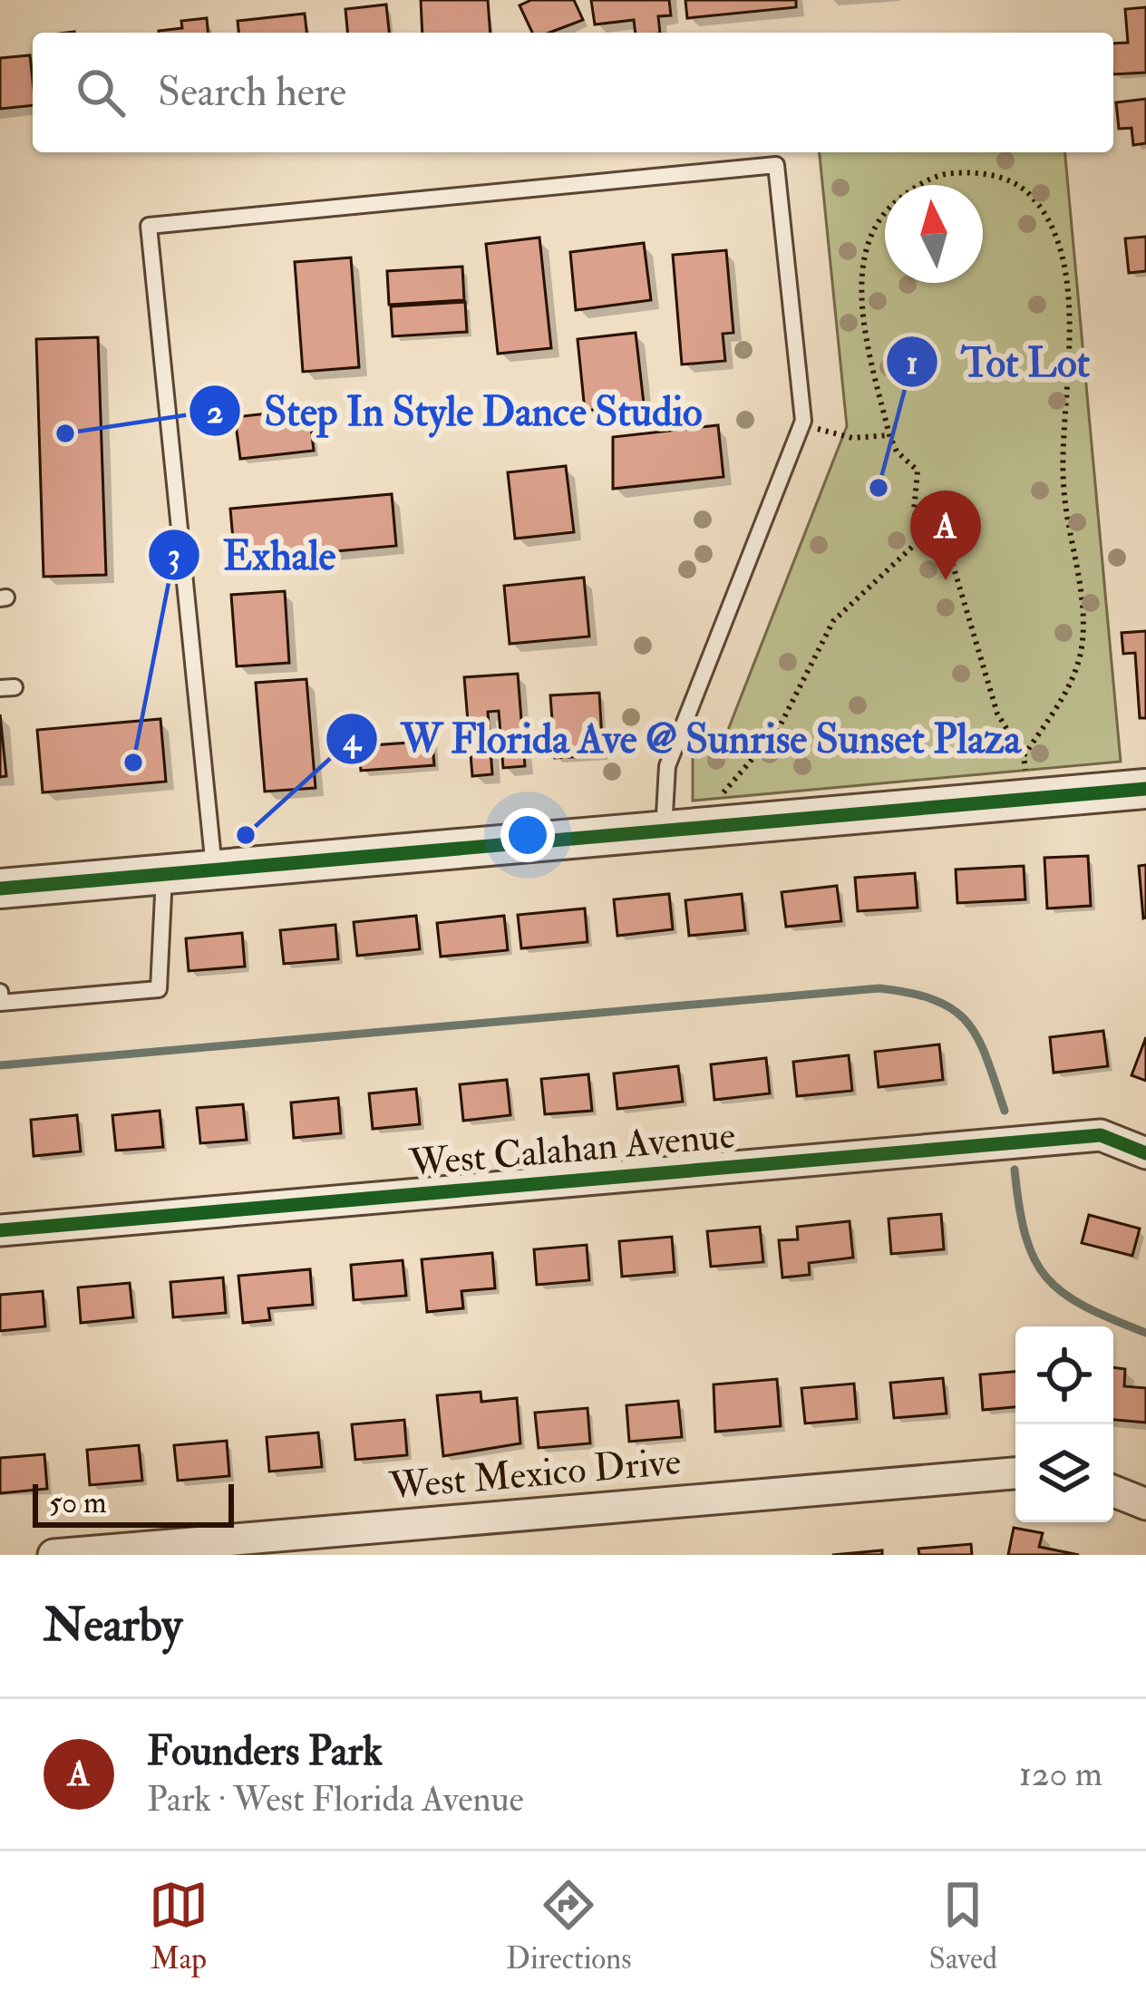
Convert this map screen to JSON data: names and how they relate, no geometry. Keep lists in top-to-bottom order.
{
  "streets": {
    "street": ["West Calahan Avenue", "West Mexico Drive"]
  },
  "places": [
    "Step In Style Dance Studio",
    "Tot Lot",
    "Exhale",
    "W Florida Ave @ Sunrise Sunset Plaza"
  ],
  "scale_bar": "50 m",
  "north": "top",
  "page": {
    "search": "Search here",
    "pins": "A",
    "scale": "50 m",
    "heading": "Nearby",
    "list": [
      {
        "mark": "A",
        "name": "Founders Park",
        "note": "Park · West Florida Avenue",
        "value": "120 m"
      }
    ],
    "nav": ["Map", "Directions", "Saved"]
  }
}
